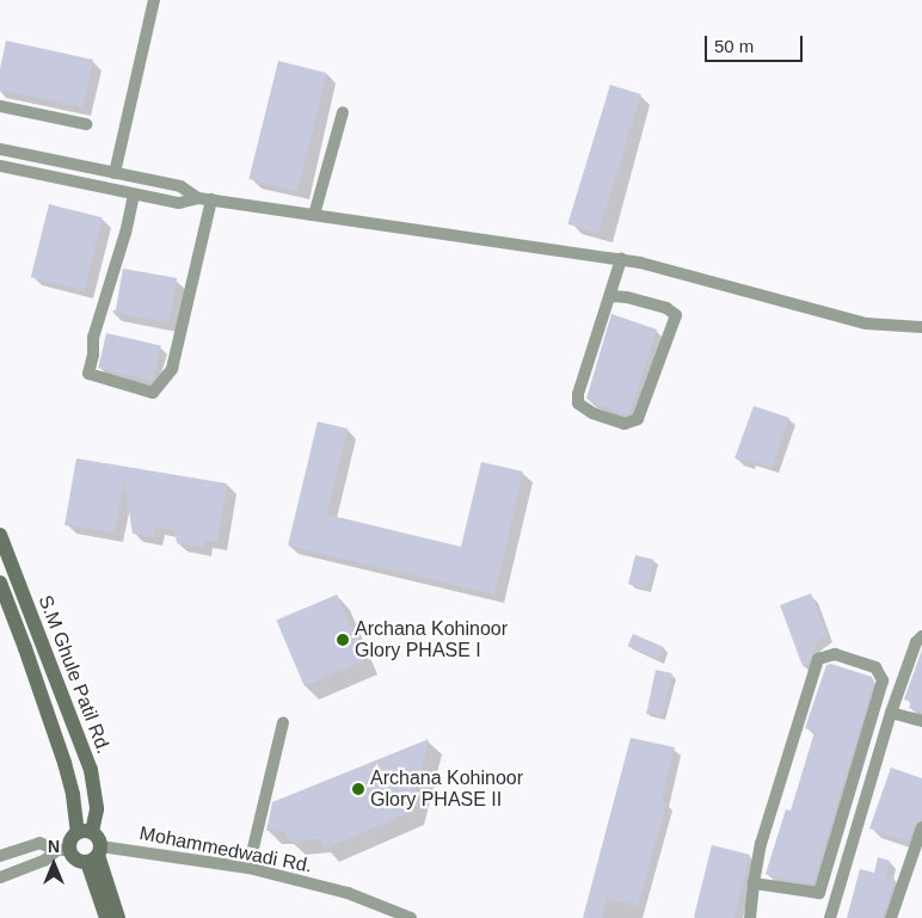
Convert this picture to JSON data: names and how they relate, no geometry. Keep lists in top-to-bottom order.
{
  "streets": {
    "street": ["S.M Ghule Patil Rd.", "Mohammedwadi Rd."]
  },
  "places": ["Archana Kohinoor Glory PHASE I", "Archana Kohinoor Glory PHASE II"],
  "scale_bar": "50 m",
  "north": "top"
}
